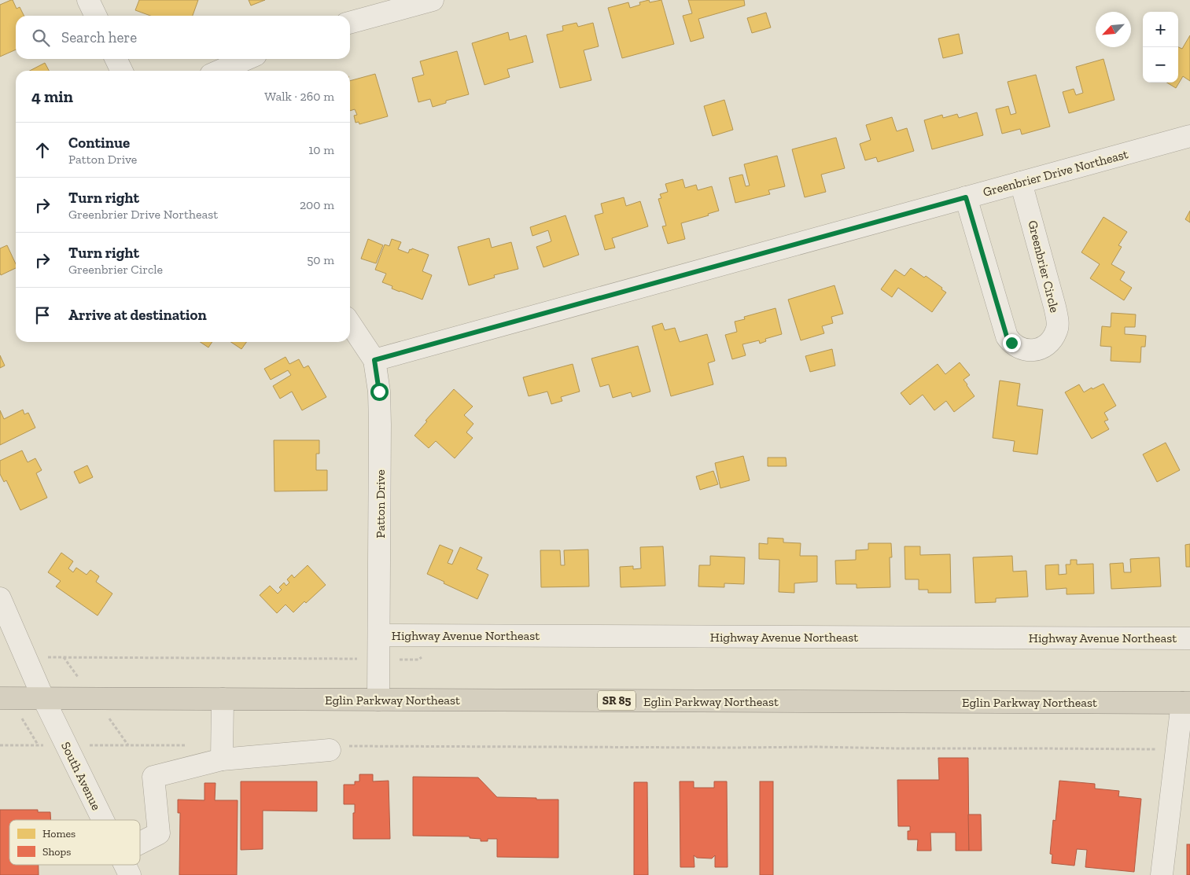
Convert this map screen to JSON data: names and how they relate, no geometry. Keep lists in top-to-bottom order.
{
  "streets": {
    "highway": ["Eglin Parkway Northeast", "SR 85"],
    "street": [
      "Greenbrier Drive Northeast",
      "Greenbrier Circle",
      "Patton Drive",
      "Highway Avenue Northeast",
      "South Avenue"
    ]
  },
  "crossings": [
    ["Greenbrier Drive Northeast", "Greenbrier Circle"],
    ["Greenbrier Drive Northeast", "Patton Drive"],
    ["Patton Drive", "Highway Avenue Northeast"],
    ["Patton Drive", "Eglin Parkway Northeast"],
    ["Eglin Parkway Northeast", "SR 85"],
    ["Eglin Parkway Northeast", "South Avenue"],
    ["SR 85", "South Avenue"]
  ],
  "legend": ["Homes", "Shops"],
  "north": "bottom left",
  "page": {
    "map_buttons": ["+", "−"],
    "search": "Search here",
    "heading": ["4 min", "Walk · 260 m"],
    "list": [
      ["Continue", "Patton Drive", "10 m"],
      ["Turn right", "Greenbrier Drive Northeast", "200 m"],
      ["Turn right", "Greenbrier Circle", "50 m"],
      "Arrive at destination"
    ]
  }
}
